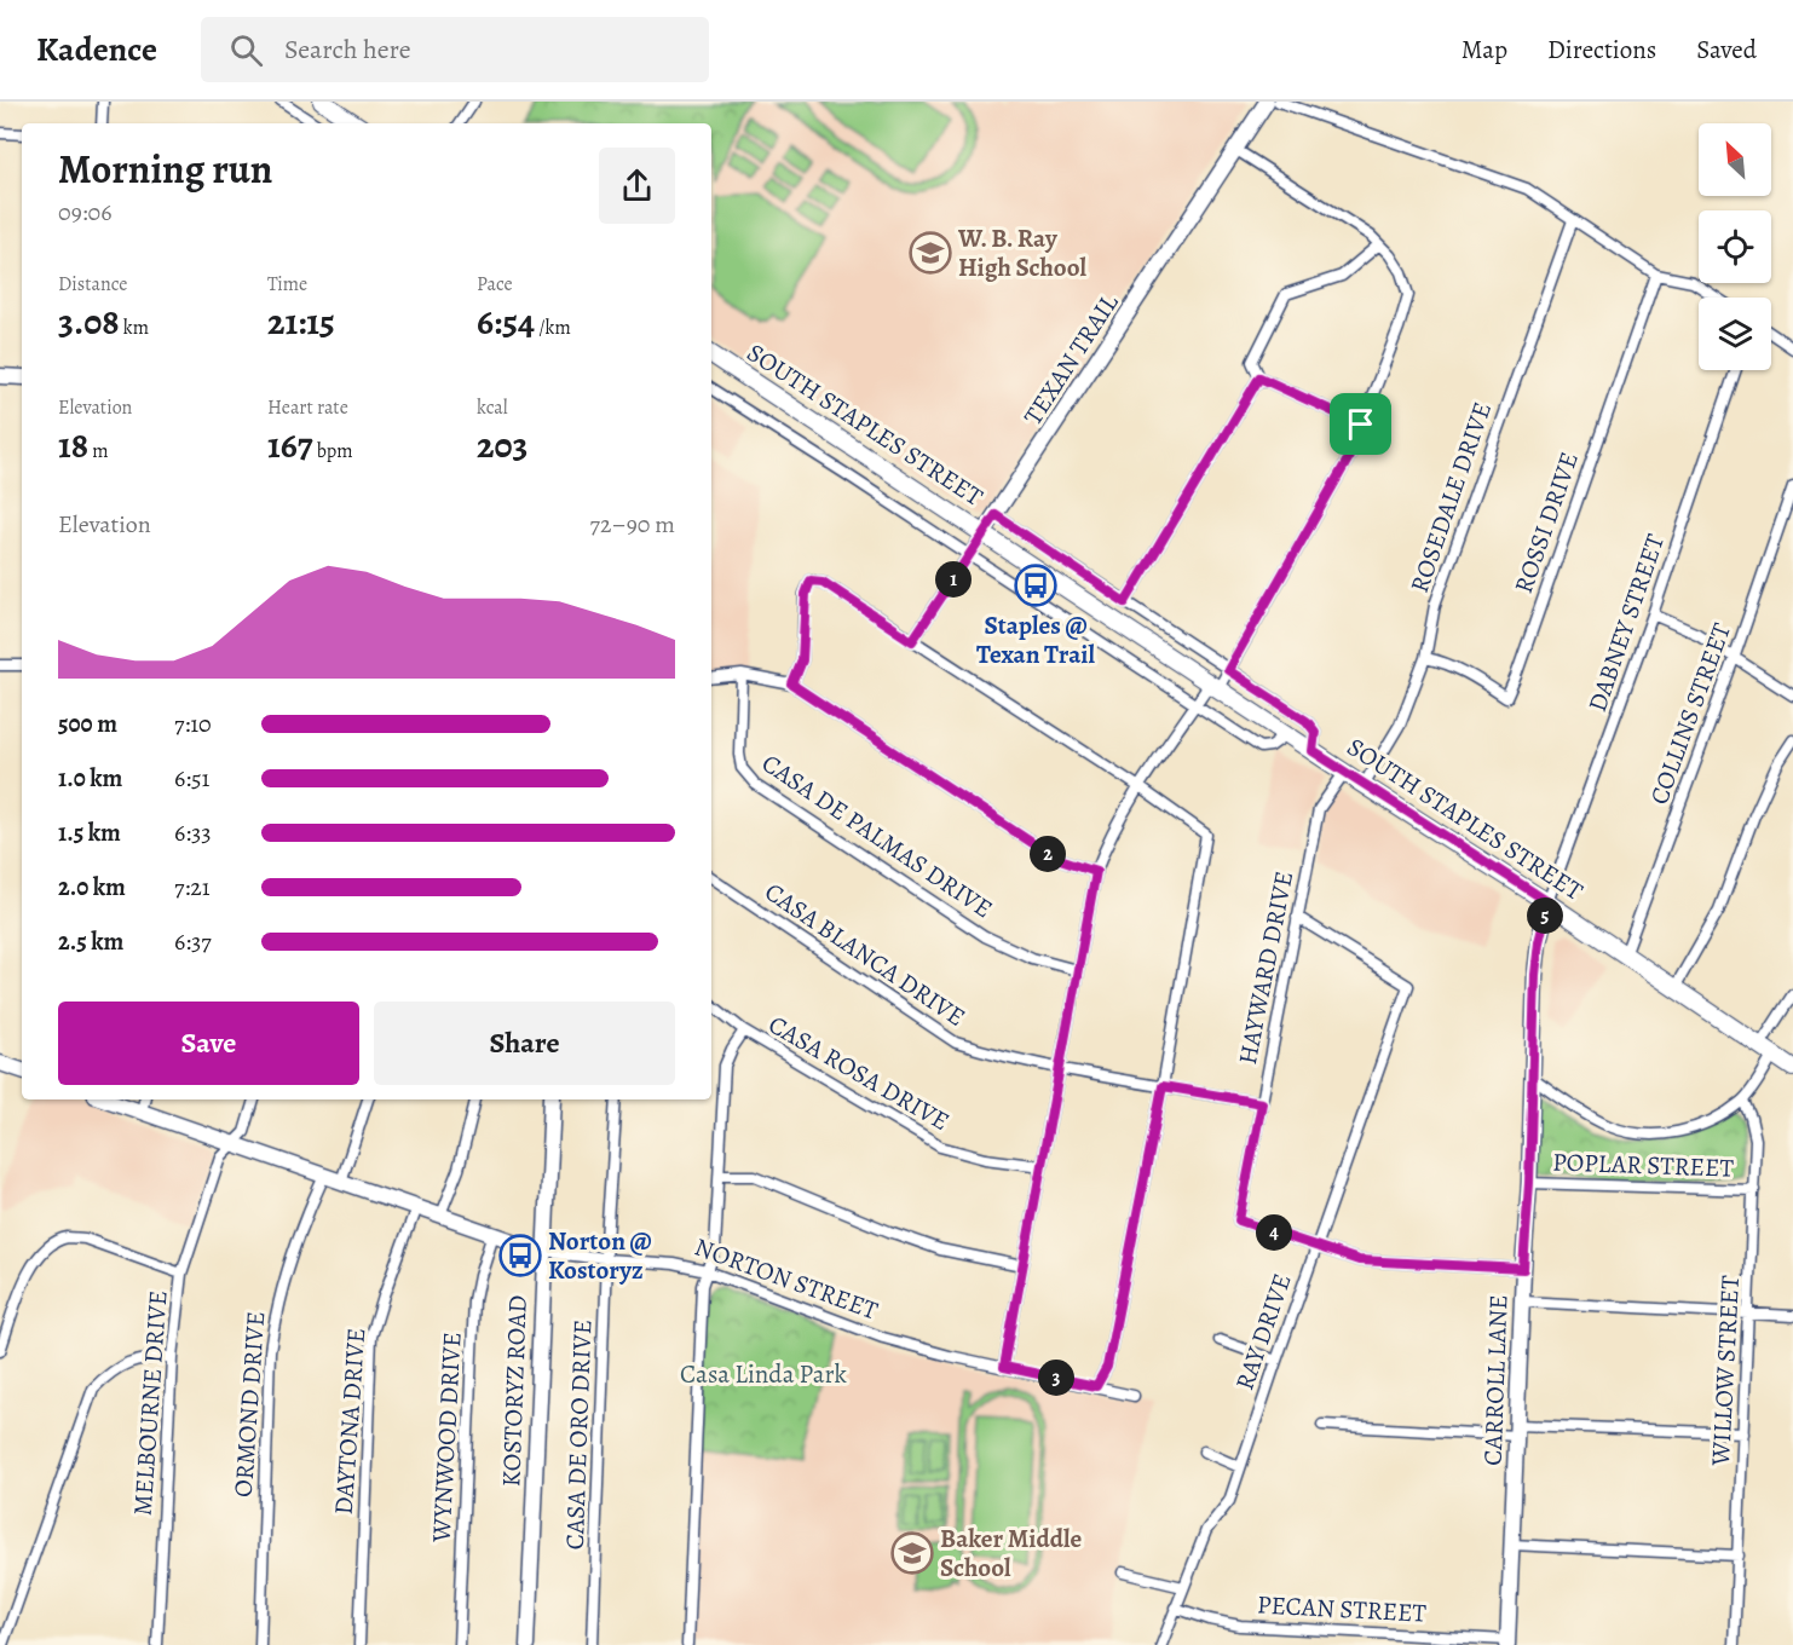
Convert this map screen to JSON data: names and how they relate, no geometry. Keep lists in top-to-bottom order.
{
  "streets": {
    "main road": ["SOUTH STAPLES STREET"],
    "street": [
      "TEXAN TRAIL",
      "ROSEDALE DRIVE",
      "ROSSI DRIVE",
      "DABNEY STREET",
      "COLLINS STREET",
      "CASA DE PALMAS DRIVE",
      "CASA BLANCA DRIVE",
      "HAYWARD DRIVE",
      "CASA ROSA DRIVE",
      "POPLAR STREET",
      "NORTON STREET",
      "RAY DRIVE",
      "WILLOW STREET",
      "CARROLL LANE",
      "KOSTORYZ ROAD",
      "MELBOURNE DRIVE",
      "ORMOND DRIVE",
      "DAYTONA DRIVE",
      "CASA DE ORO DRIVE",
      "WYNWOOD DRIVE",
      "PECAN STREET"
    ]
  },
  "crossings": [
    ["TEXAN TRAIL", "SOUTH STAPLES STREET"],
    ["SOUTH STAPLES STREET", "ROSEDALE DRIVE"],
    ["SOUTH STAPLES STREET", "DABNEY STREET"],
    ["SOUTH STAPLES STREET", "COLLINS STREET"],
    ["SOUTH STAPLES STREET", "HAYWARD DRIVE"],
    ["SOUTH STAPLES STREET", "CARROLL LANE"],
    ["ROSEDALE DRIVE", "ROSSI DRIVE"],
    ["DABNEY STREET", "CARROLL LANE"],
    ["CASA BLANCA DRIVE", "HAYWARD DRIVE"],
    ["HAYWARD DRIVE", "RAY DRIVE"],
    ["POPLAR STREET", "WILLOW STREET"],
    ["POPLAR STREET", "CARROLL LANE"],
    ["NORTON STREET", "KOSTORYZ ROAD"],
    ["NORTON STREET", "MELBOURNE DRIVE"],
    ["NORTON STREET", "ORMOND DRIVE"],
    ["NORTON STREET", "DAYTONA DRIVE"],
    ["NORTON STREET", "CASA DE ORO DRIVE"],
    ["NORTON STREET", "WYNWOOD DRIVE"],
    ["RAY DRIVE", "PECAN STREET"],
    ["CARROLL LANE", "PECAN STREET"]
  ],
  "parks": ["Casa Linda Park"],
  "places": {
    "school or university": ["W. B. Ray High School", "Baker Middle School"],
    "bus stop": ["Staples @ Texan Trail", "Norton @ Kostoryz"]
  },
  "north": "top left",
  "page": {
    "header": "Kadence",
    "search": "Search here",
    "nav": ["Map", "Directions", "Saved"],
    "heading": ["Morning run", "09:06"],
    "stats": [
      ["Distance", "3.08 km"],
      ["Time", "21:15"],
      ["Pace", "6:54 /km"],
      ["Elevation", "18 m"],
      ["Heart rate", "167 bpm"],
      ["kcal", "203"]
    ],
    "chart": ["Elevation", "72–90 m"],
    "pins": [
      "1",
      "2",
      "5",
      "4",
      "3"
    ],
    "list": [
      {
        "name": "500 m",
        "note": "7:10"
      },
      {
        "name": "1.0 km",
        "note": "6:51"
      },
      {
        "name": "1.5 km",
        "note": "6:33"
      },
      {
        "name": "2.0 km",
        "note": "7:21"
      },
      {
        "name": "2.5 km",
        "note": "6:37"
      }
    ],
    "buttons": ["Save", "Share"]
  }
}
